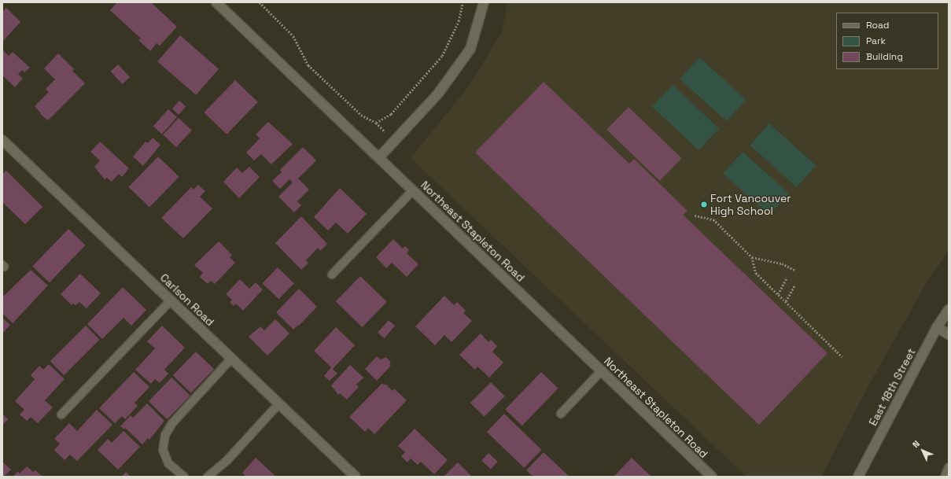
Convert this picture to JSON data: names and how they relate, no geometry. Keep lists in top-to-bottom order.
{
  "streets": {
    "street": ["Northeast Stapleton Road", "Carlson Road", "East 18th Street"]
  },
  "places": ["Fort Vancouver High School"],
  "legend": ["Road", "Park", "Building"],
  "north": "top left"
}
